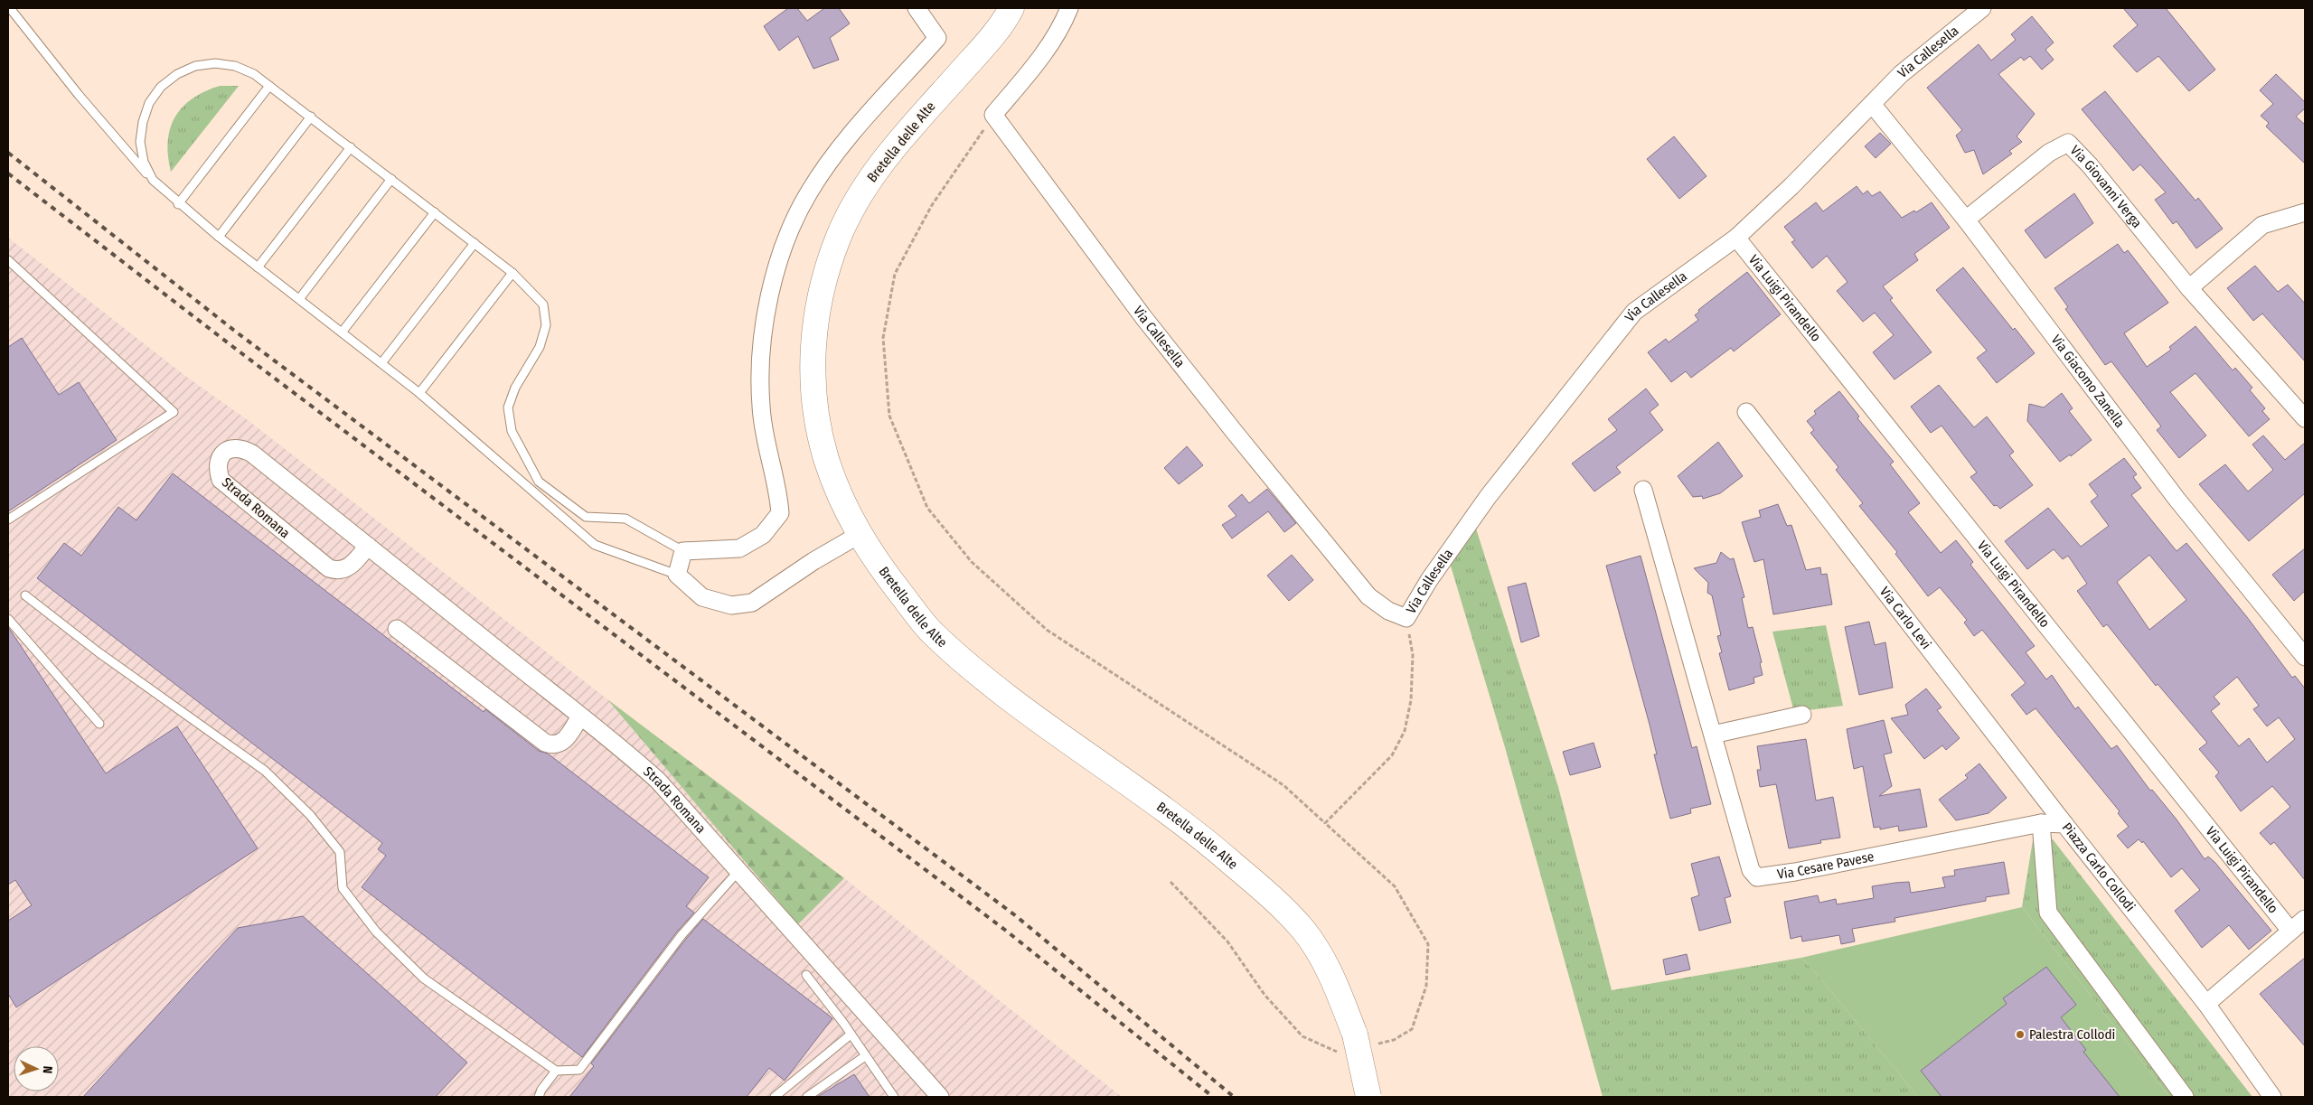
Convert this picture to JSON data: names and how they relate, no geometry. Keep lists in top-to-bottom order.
{
  "streets": {
    "main road": ["Bretella delle Alte"],
    "street": [
      "Via Callesella",
      "Via Giovanni Verga",
      "Via Luigi Pirandello",
      "Via Giacomo Zanella",
      "Strada Romana",
      "Via Carlo Levi",
      "Via Cesare Pavese",
      "Piazza Carlo Collodi"
    ]
  },
  "crossings": [
    ["Via Callesella", "Via Luigi Pirandello"],
    ["Via Callesella", "Via Giacomo Zanella"],
    ["Via Giovanni Verga", "Via Giacomo Zanella"],
    ["Via Carlo Levi", "Piazza Carlo Collodi"],
    ["Via Cesare Pavese", "Piazza Carlo Collodi"]
  ],
  "places": ["Palestra Collodi"],
  "north": "right"
}
